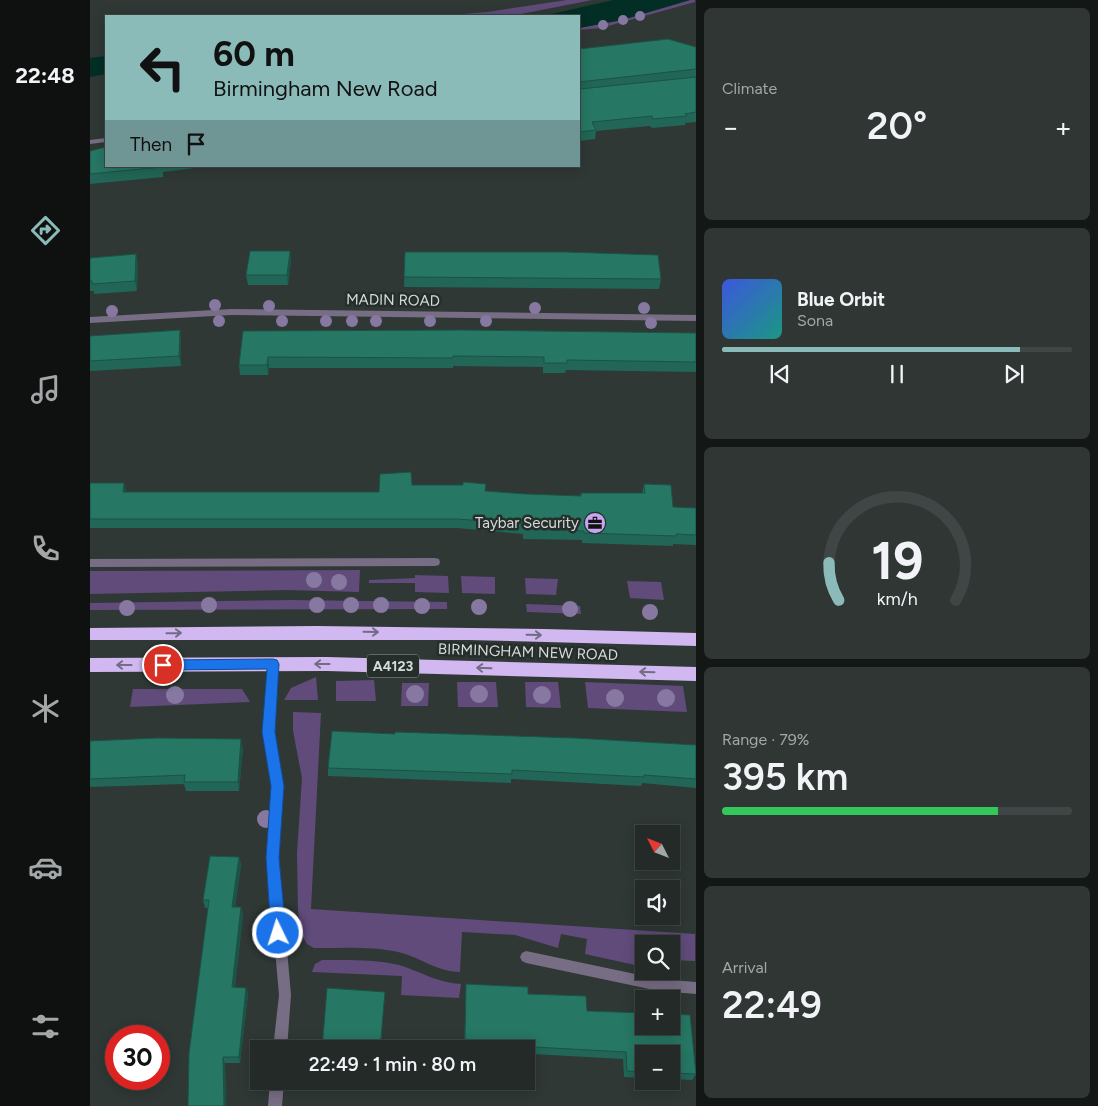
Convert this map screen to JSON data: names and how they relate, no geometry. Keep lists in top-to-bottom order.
{
  "streets": {
    "highway": ["BIRMINGHAM NEW ROAD", "A4123"],
    "street": ["MADIN ROAD"]
  },
  "places": {
    "office": ["Taybar Security"]
  },
  "north": "top left",
  "page": {
    "tabs": "22:48",
    "tile": [
      "Climate",
      ["Range · 79%", "395 km"],
      ["Arrival", "22:49"]
    ],
    "turn": ["60 m", "Birmingham New Road"],
    "heat": ["−", "20°", "+"],
    "then": "Then",
    "song": ["Blue Orbit", "Sona"],
    "map_buttons": ["+", "−"],
    "limit": "30",
    "trip": "22:49 · 1 min · 80 m",
    "gauge": ["19", "km/h"]
  }
}
